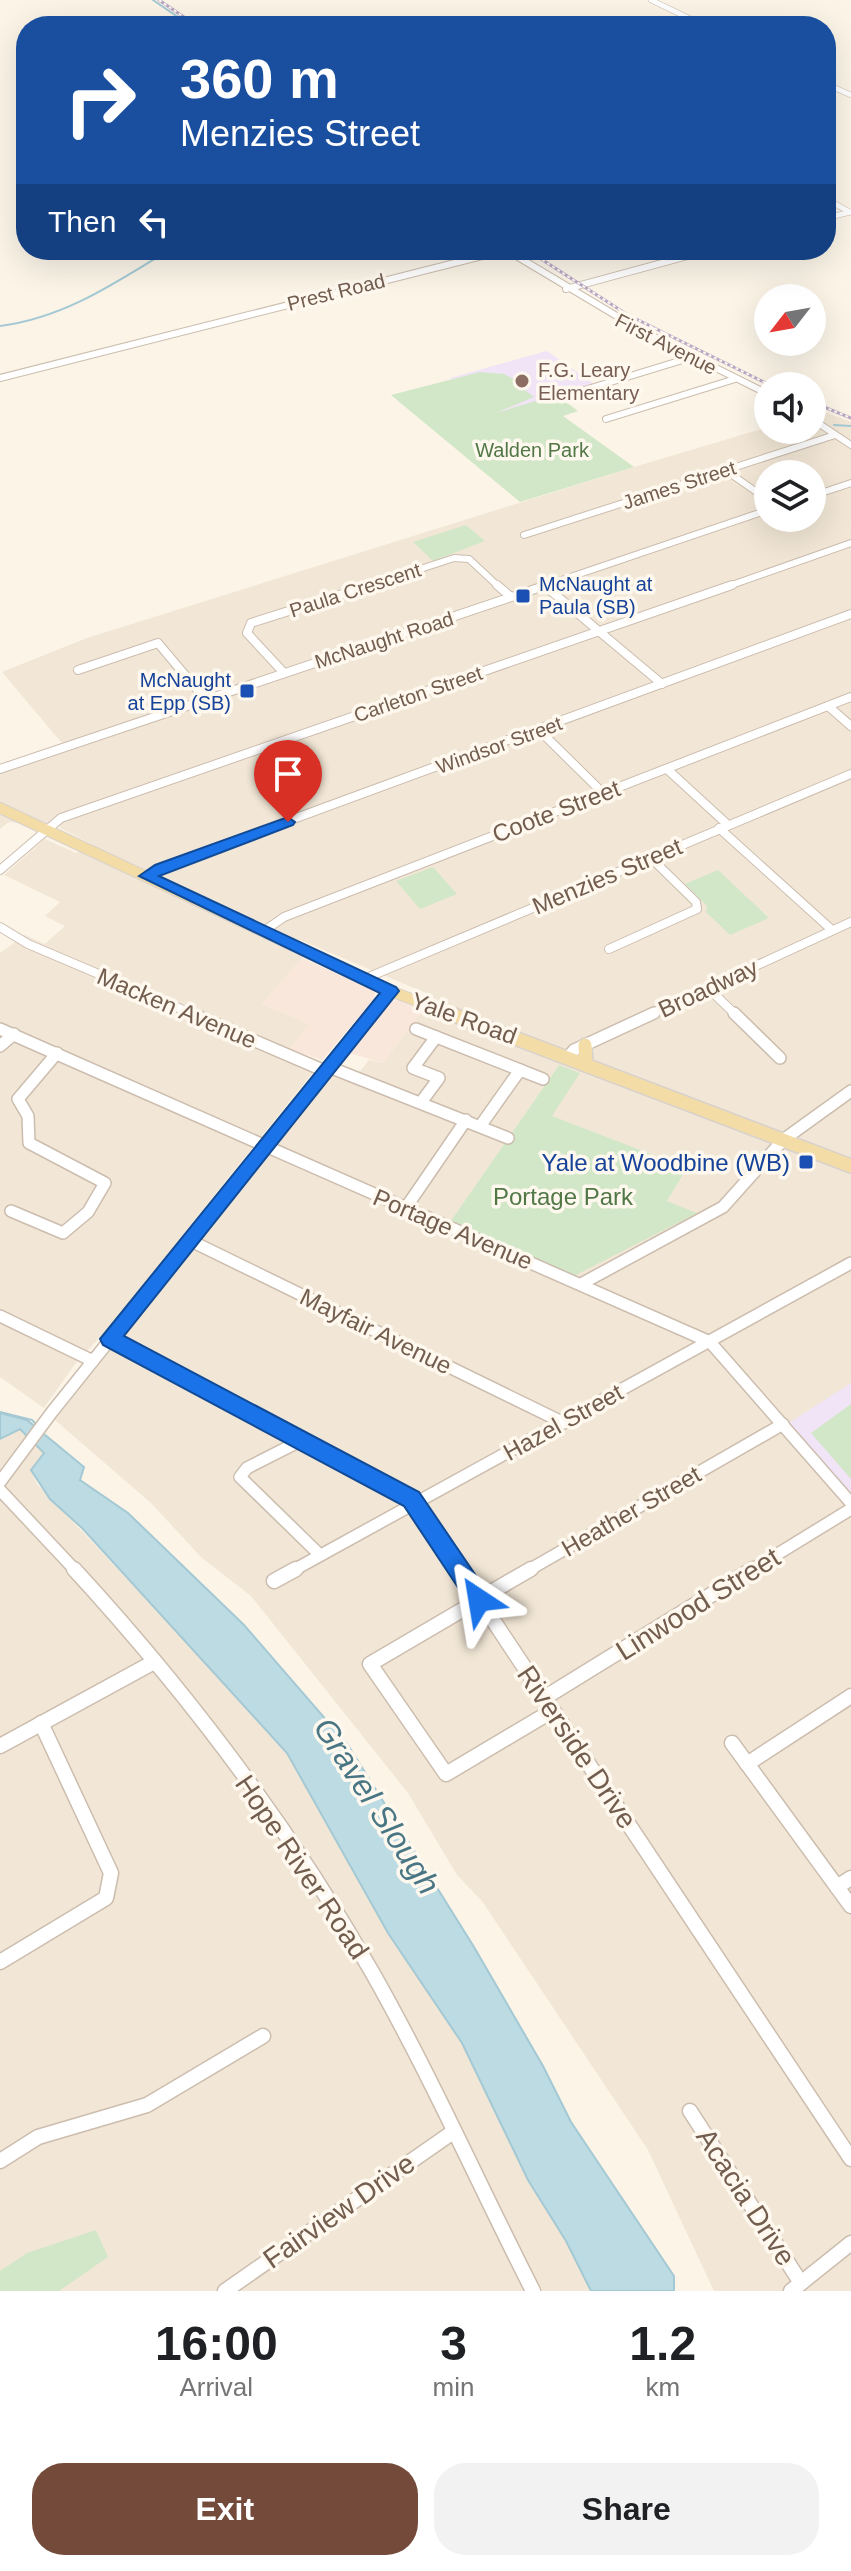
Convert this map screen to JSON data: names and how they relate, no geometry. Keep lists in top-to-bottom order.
{
  "streets": {
    "main road": ["Yale Road"],
    "street": [
      "Prest Road",
      "First Avenue",
      "James Street",
      "Paula Crescent",
      "McNaught Road",
      "Carleton Street",
      "Windsor Street",
      "Coote Street",
      "Menzies Street",
      "Broadway",
      "Macken Avenue",
      "Portage Avenue",
      "Mayfair Avenue",
      "Hazel Street",
      "Heather Street",
      "Linwood Street",
      "Riverside Drive",
      "Hope River Road",
      "Acacia Drive",
      "Fairview Drive"
    ]
  },
  "crossings": [
    ["Prest Road", "First Avenue"],
    ["Paula Crescent", "McNaught Road"],
    ["Carleton Street", "Yale Road"],
    ["Windsor Street", "Yale Road"],
    ["Coote Street", "Yale Road"],
    ["Menzies Street", "Yale Road"],
    ["Broadway", "Yale Road"],
    ["Portage Avenue", "Hazel Street"],
    ["Portage Avenue", "Heather Street"],
    ["Portage Avenue", "Linwood Street"],
    ["Mayfair Avenue", "Hazel Street"],
    ["Hazel Street", "Riverside Drive"],
    ["Heather Street", "Riverside Drive"],
    ["Linwood Street", "Riverside Drive"],
    ["Hope River Road", "Fairview Drive"]
  ],
  "water": ["Gravel Slough"],
  "parks": ["Walden Park", "Portage Park"],
  "places": {
    "other": ["F.G. Leary Elementary"],
    "transit": ["McNaught at Paula (SB)", "McNaught at Epp (SB)", "Yale at Woodbine (WB)"]
  },
  "north": "bottom left",
  "page": {
    "turn": ["360 m", "Menzies Street"],
    "then": "Then",
    "eta": [
      "16:00",
      "Arrival",
      "3",
      "min",
      "1.2",
      "km"
    ],
    "buttons": ["Exit", "Share"]
  }
}
